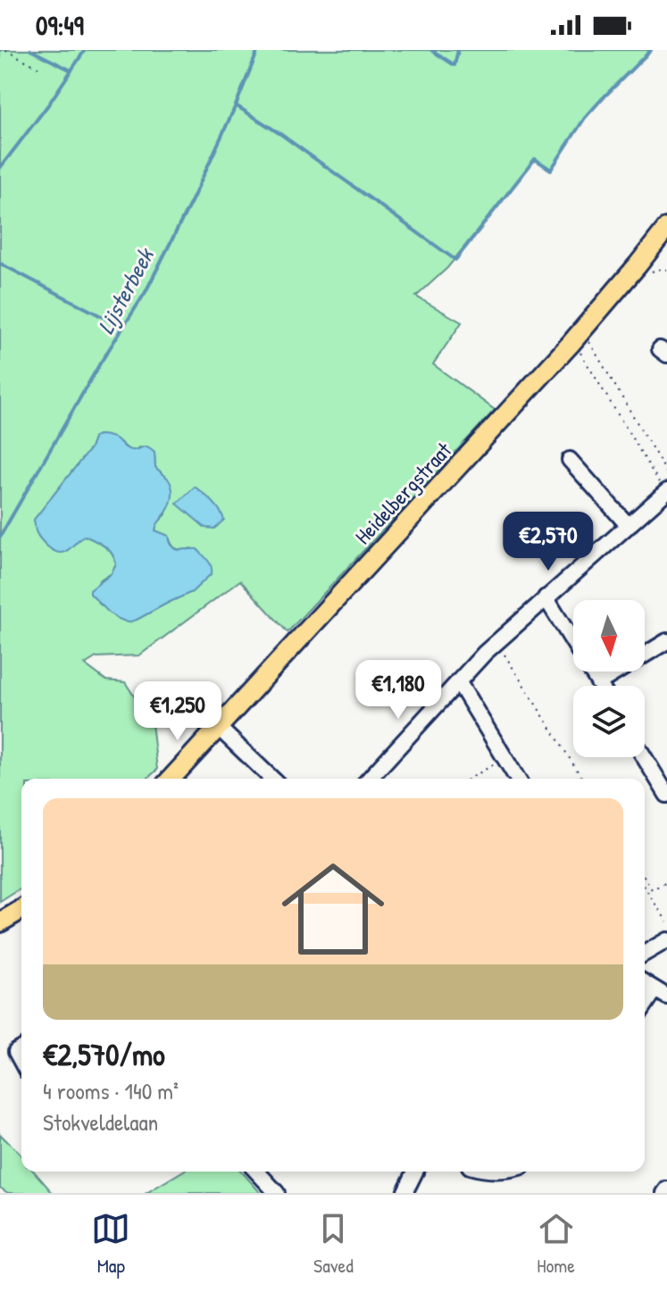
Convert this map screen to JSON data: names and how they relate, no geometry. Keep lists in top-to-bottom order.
{
  "streets": {
    "main road": ["Heidelbergstraat"]
  },
  "water": ["Lijsterbeek"],
  "north": "bottom",
  "page": {
    "status": "09:49",
    "price": ["€2,570", "€1,180", "€1,250"],
    "list": [
      {
        "name": "€2,570/mo",
        "note": "4 rooms · 140 m² · Stokveldelaan"
      }
    ],
    "tabs": ["Map", "Saved", "Home"]
  }
}
